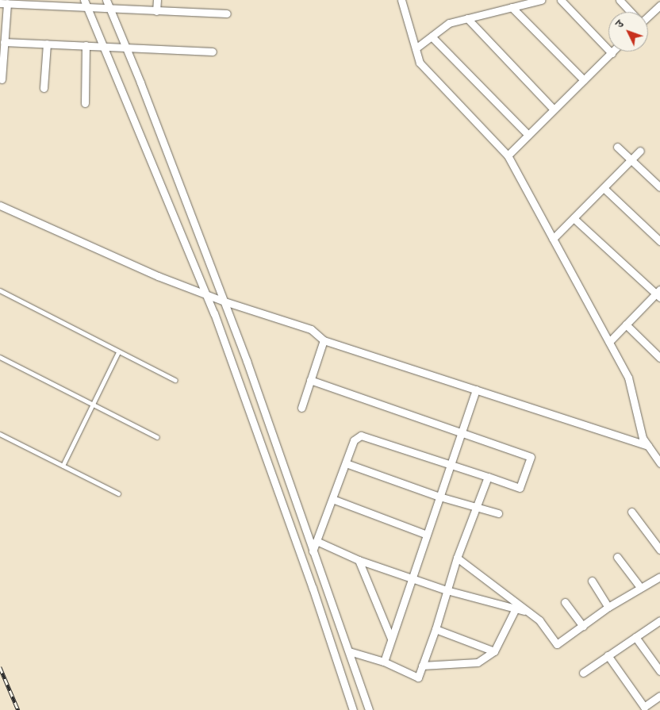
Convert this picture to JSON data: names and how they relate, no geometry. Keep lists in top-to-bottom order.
{
  "north": "top left"
}
